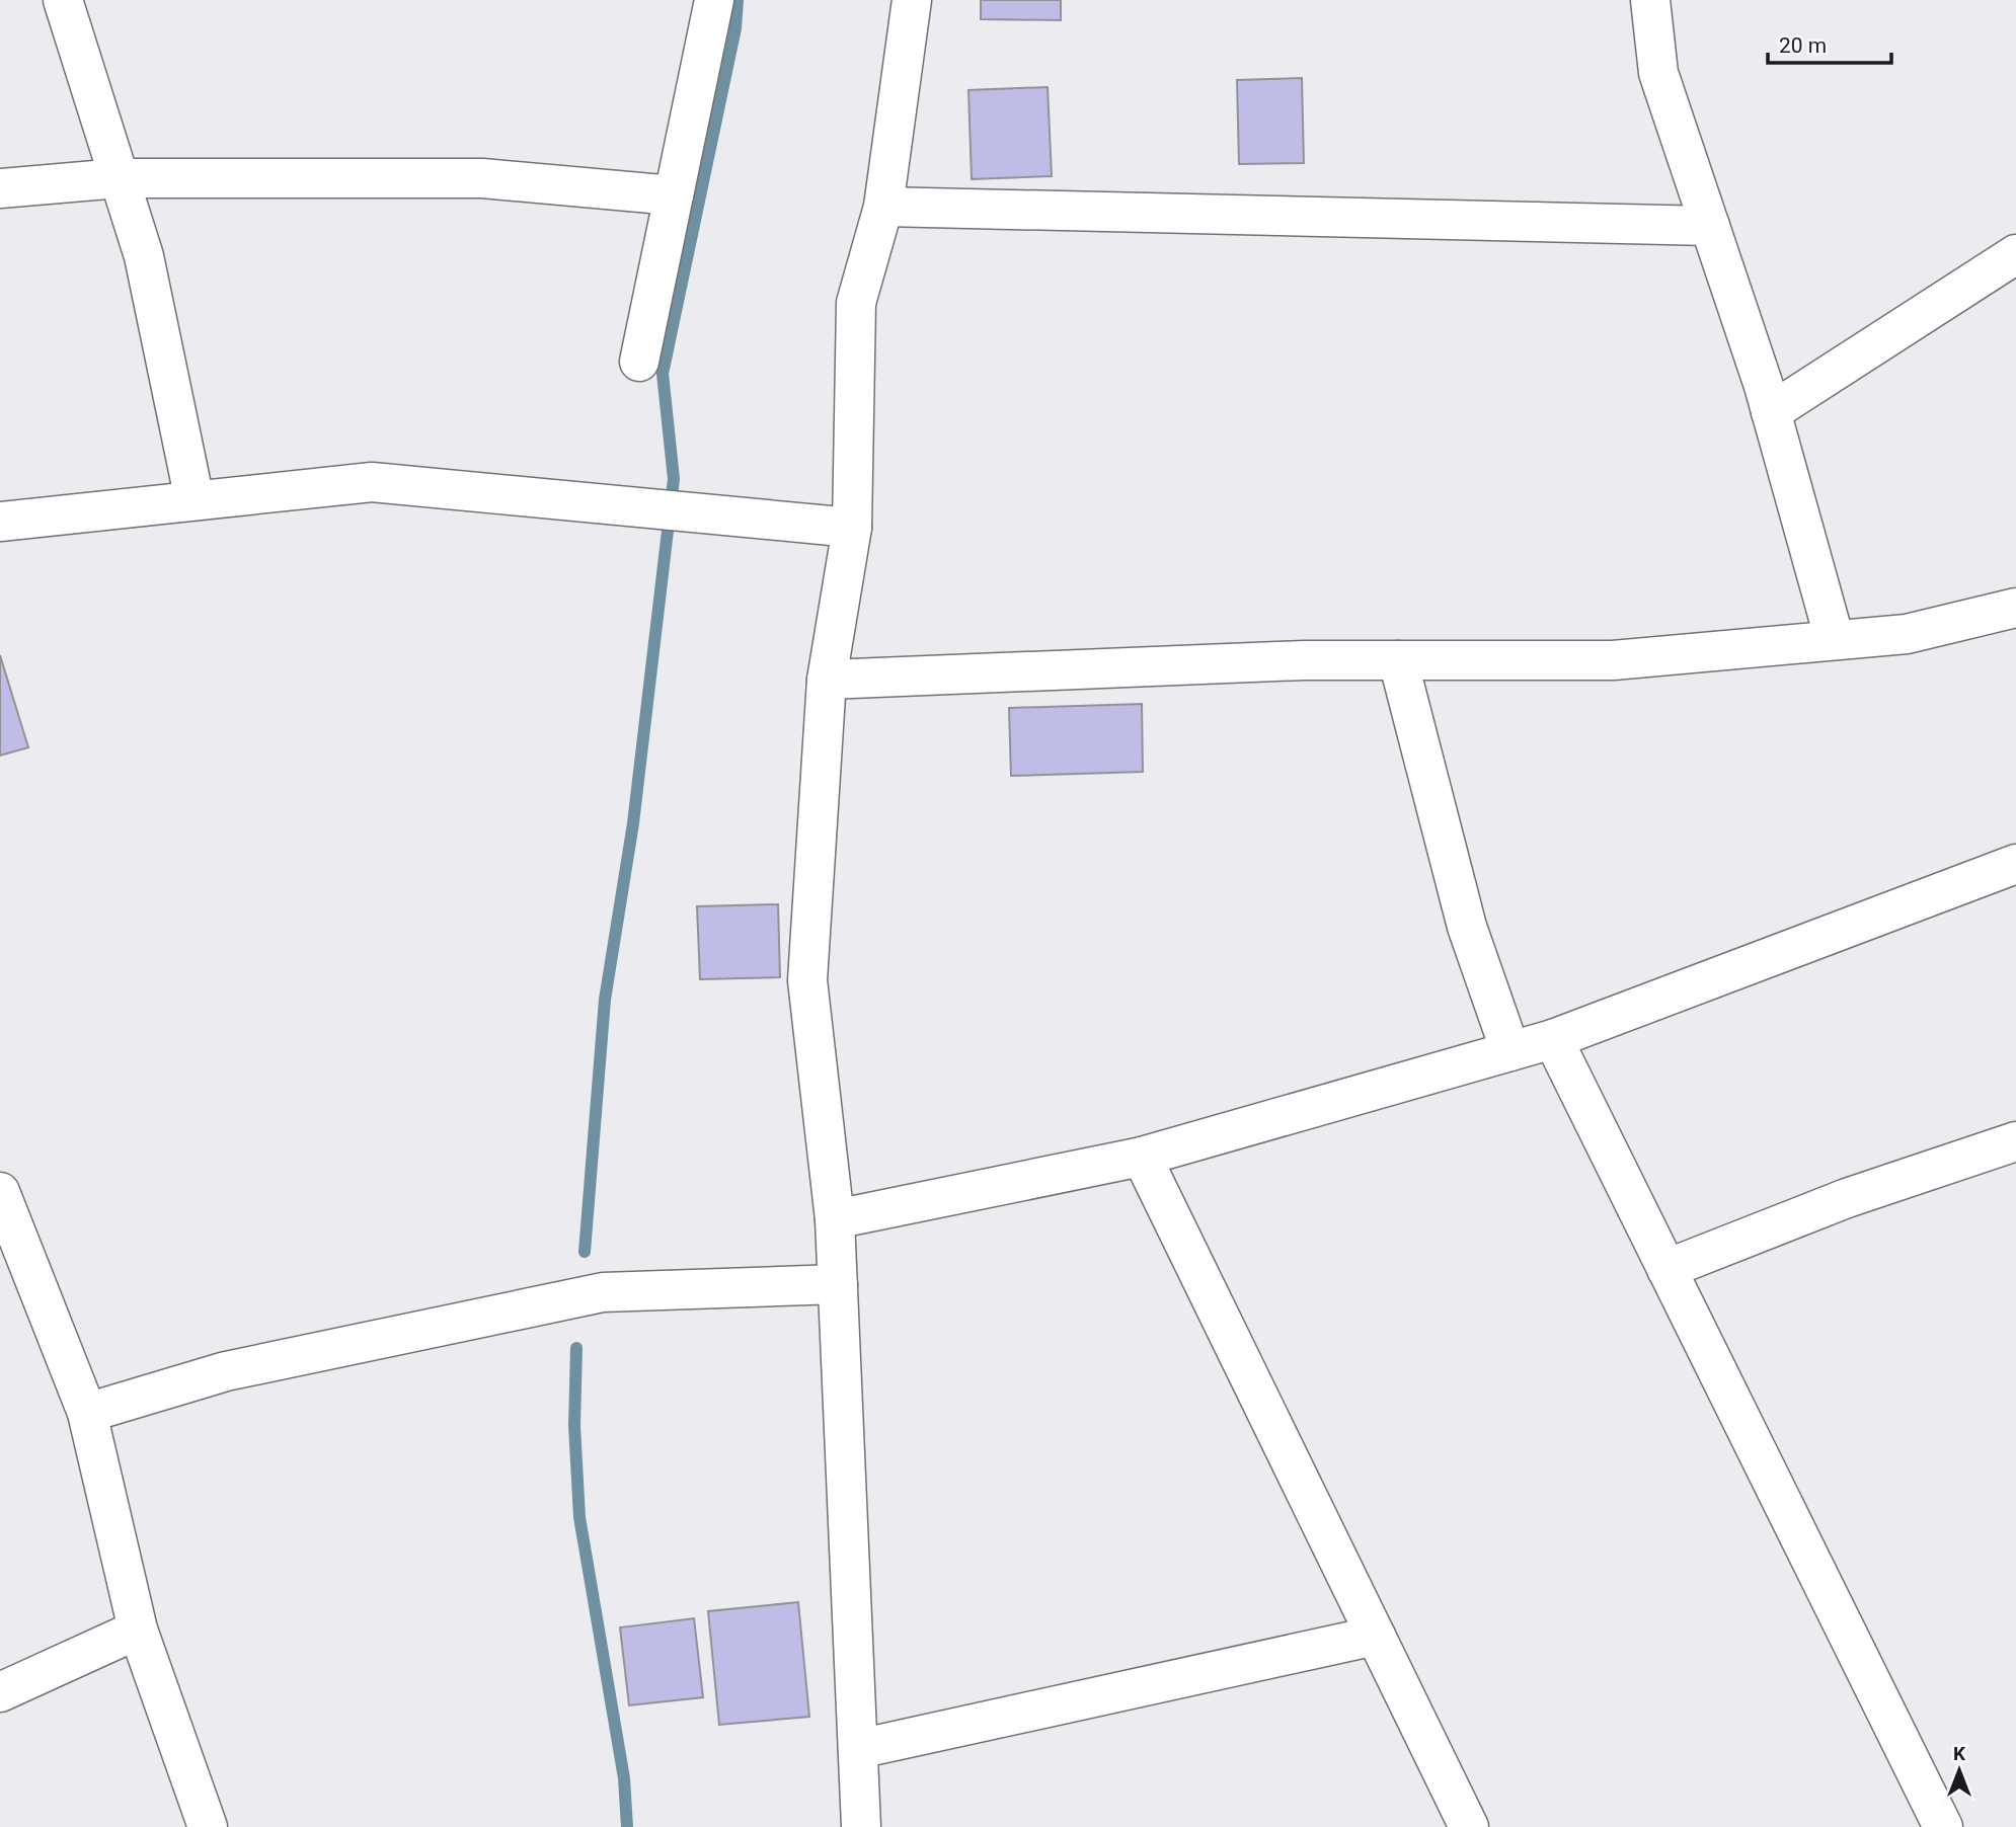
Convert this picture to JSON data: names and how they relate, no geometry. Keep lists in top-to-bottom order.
{
  "scale_bar": "20 m",
  "north": "top"
}
